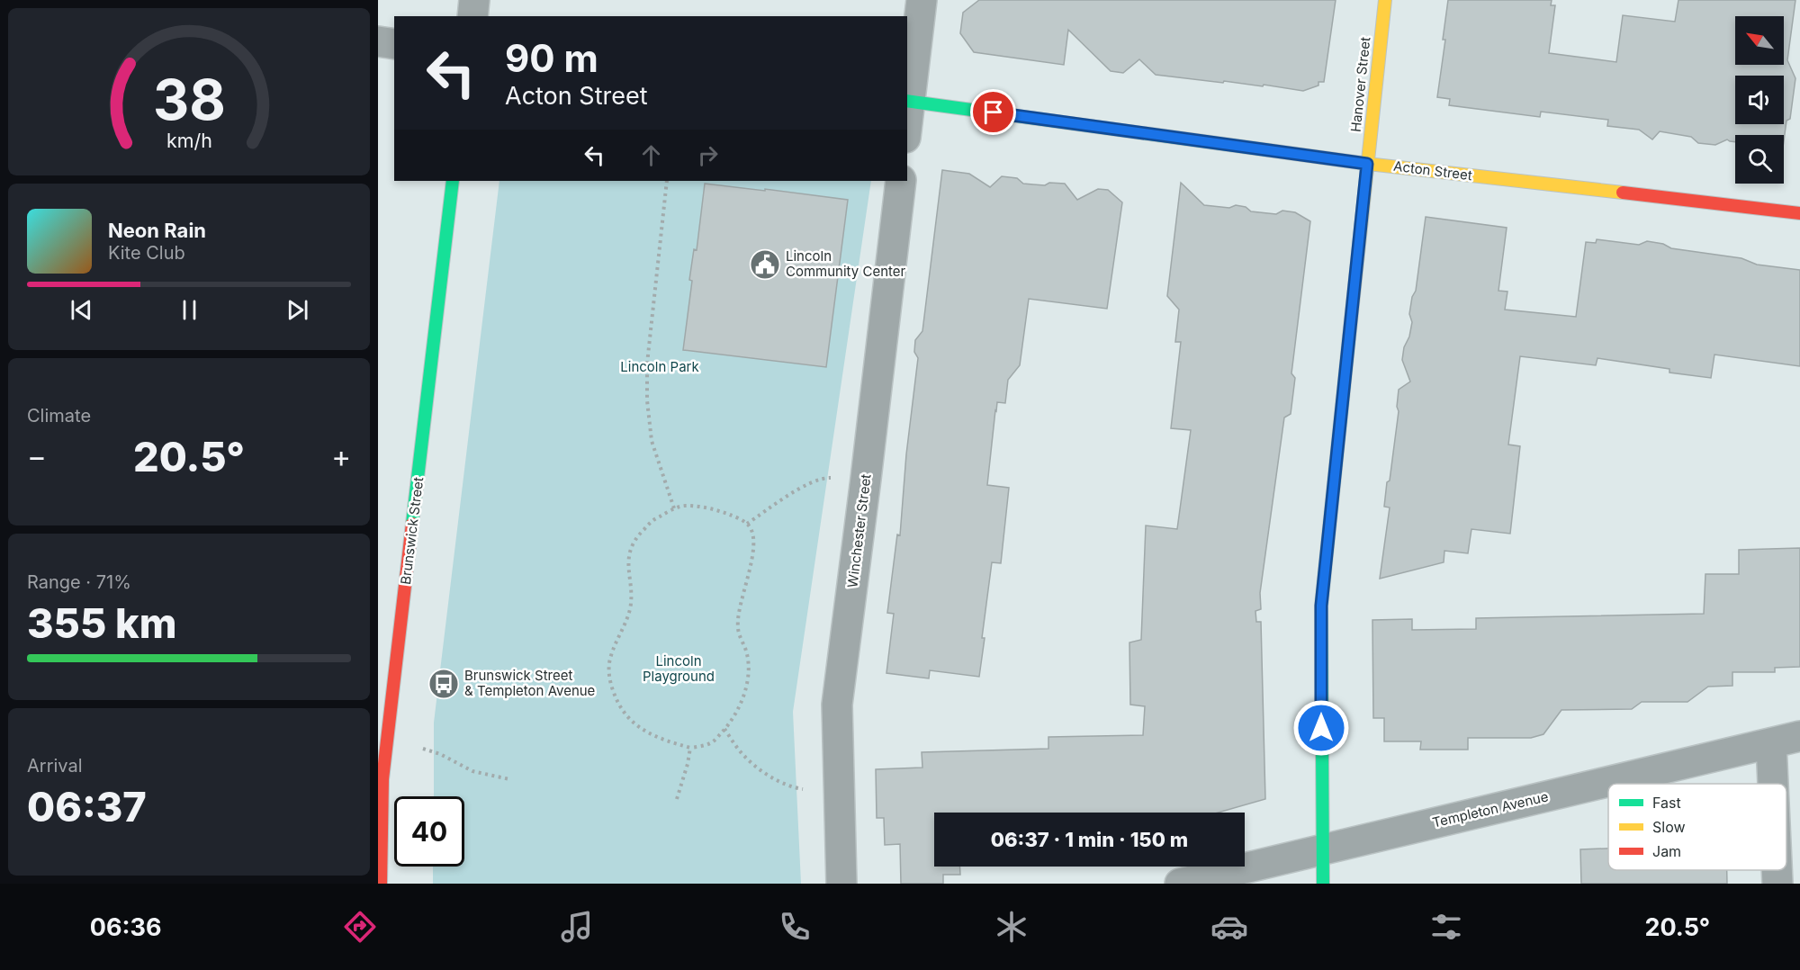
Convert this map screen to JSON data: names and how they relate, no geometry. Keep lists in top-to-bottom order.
{
  "streets": {
    "street": [
      "Hanover Street",
      "Acton Street",
      "Brunswick Street",
      "Winchester Street",
      "Templeton Avenue"
    ]
  },
  "crossings": [
    ["Hanover Street", "Acton Street"],
    ["Hanover Street", "Templeton Avenue"]
  ],
  "parks": ["Lincoln Park", "Lincoln Playground"],
  "places": {
    "public building": ["Lincoln Community Center"],
    "bus stop": ["Brunswick Street & Templeton Avenue"]
  },
  "legend": ["Fast", "Slow", "Jam"],
  "north": "top left",
  "page": {
    "turn": ["90 m", "Acton Street"],
    "song": ["Neon Rain", "Kite Club"],
    "tile": [
      "Climate",
      ["Range · 71%", "355 km"],
      ["Arrival", "06:37"]
    ],
    "heat": ["−", "20.5°", "+"],
    "limit": "40",
    "trip": "06:37 · 1 min · 150 m",
    "tabs": ["06:36", "20.5°"],
    "gauge": ["38", "km/h"]
  }
}
